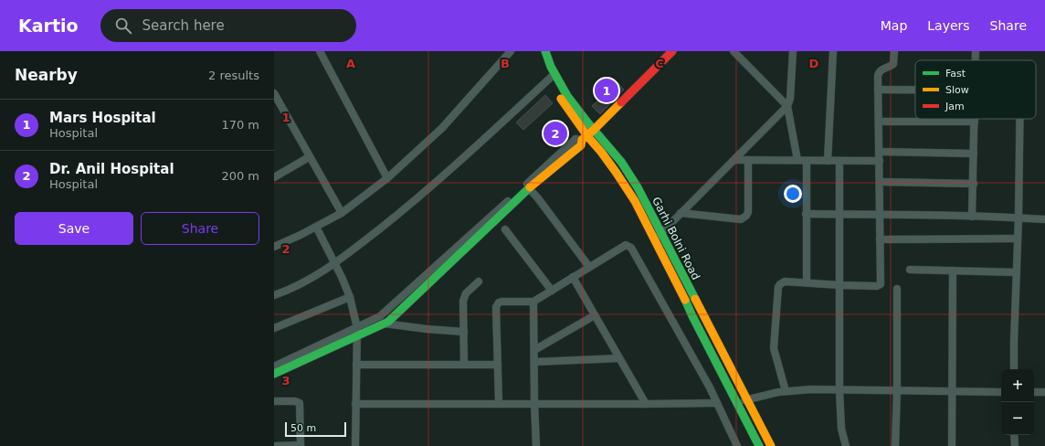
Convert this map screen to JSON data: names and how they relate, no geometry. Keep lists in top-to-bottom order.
{
  "streets": {
    "main road": ["Garhi Bolni Road"]
  },
  "legend": ["Fast", "Slow", "Jam"],
  "scale_bar": "50 m",
  "page": {
    "header": "Kartio",
    "search": "Search here",
    "nav": ["Map", "Layers", "Share"],
    "heading": ["Nearby", "2 results"],
    "pins": ["1", "2"],
    "list": [
      {
        "mark": "1",
        "name": "Mars Hospital",
        "note": "Hospital",
        "value": "170 m"
      },
      {
        "mark": "2",
        "name": "Dr. Anil Hospital",
        "note": "Hospital",
        "value": "200 m"
      }
    ],
    "buttons": ["Save", "Share"],
    "map_buttons": ["+", "−"],
    "scale": "50 m"
  },
  "grid": {
    "columns": [
      "A",
      "B",
      "C",
      "D"
    ],
    "rows": ["1", "2", "3"]
  }
}
